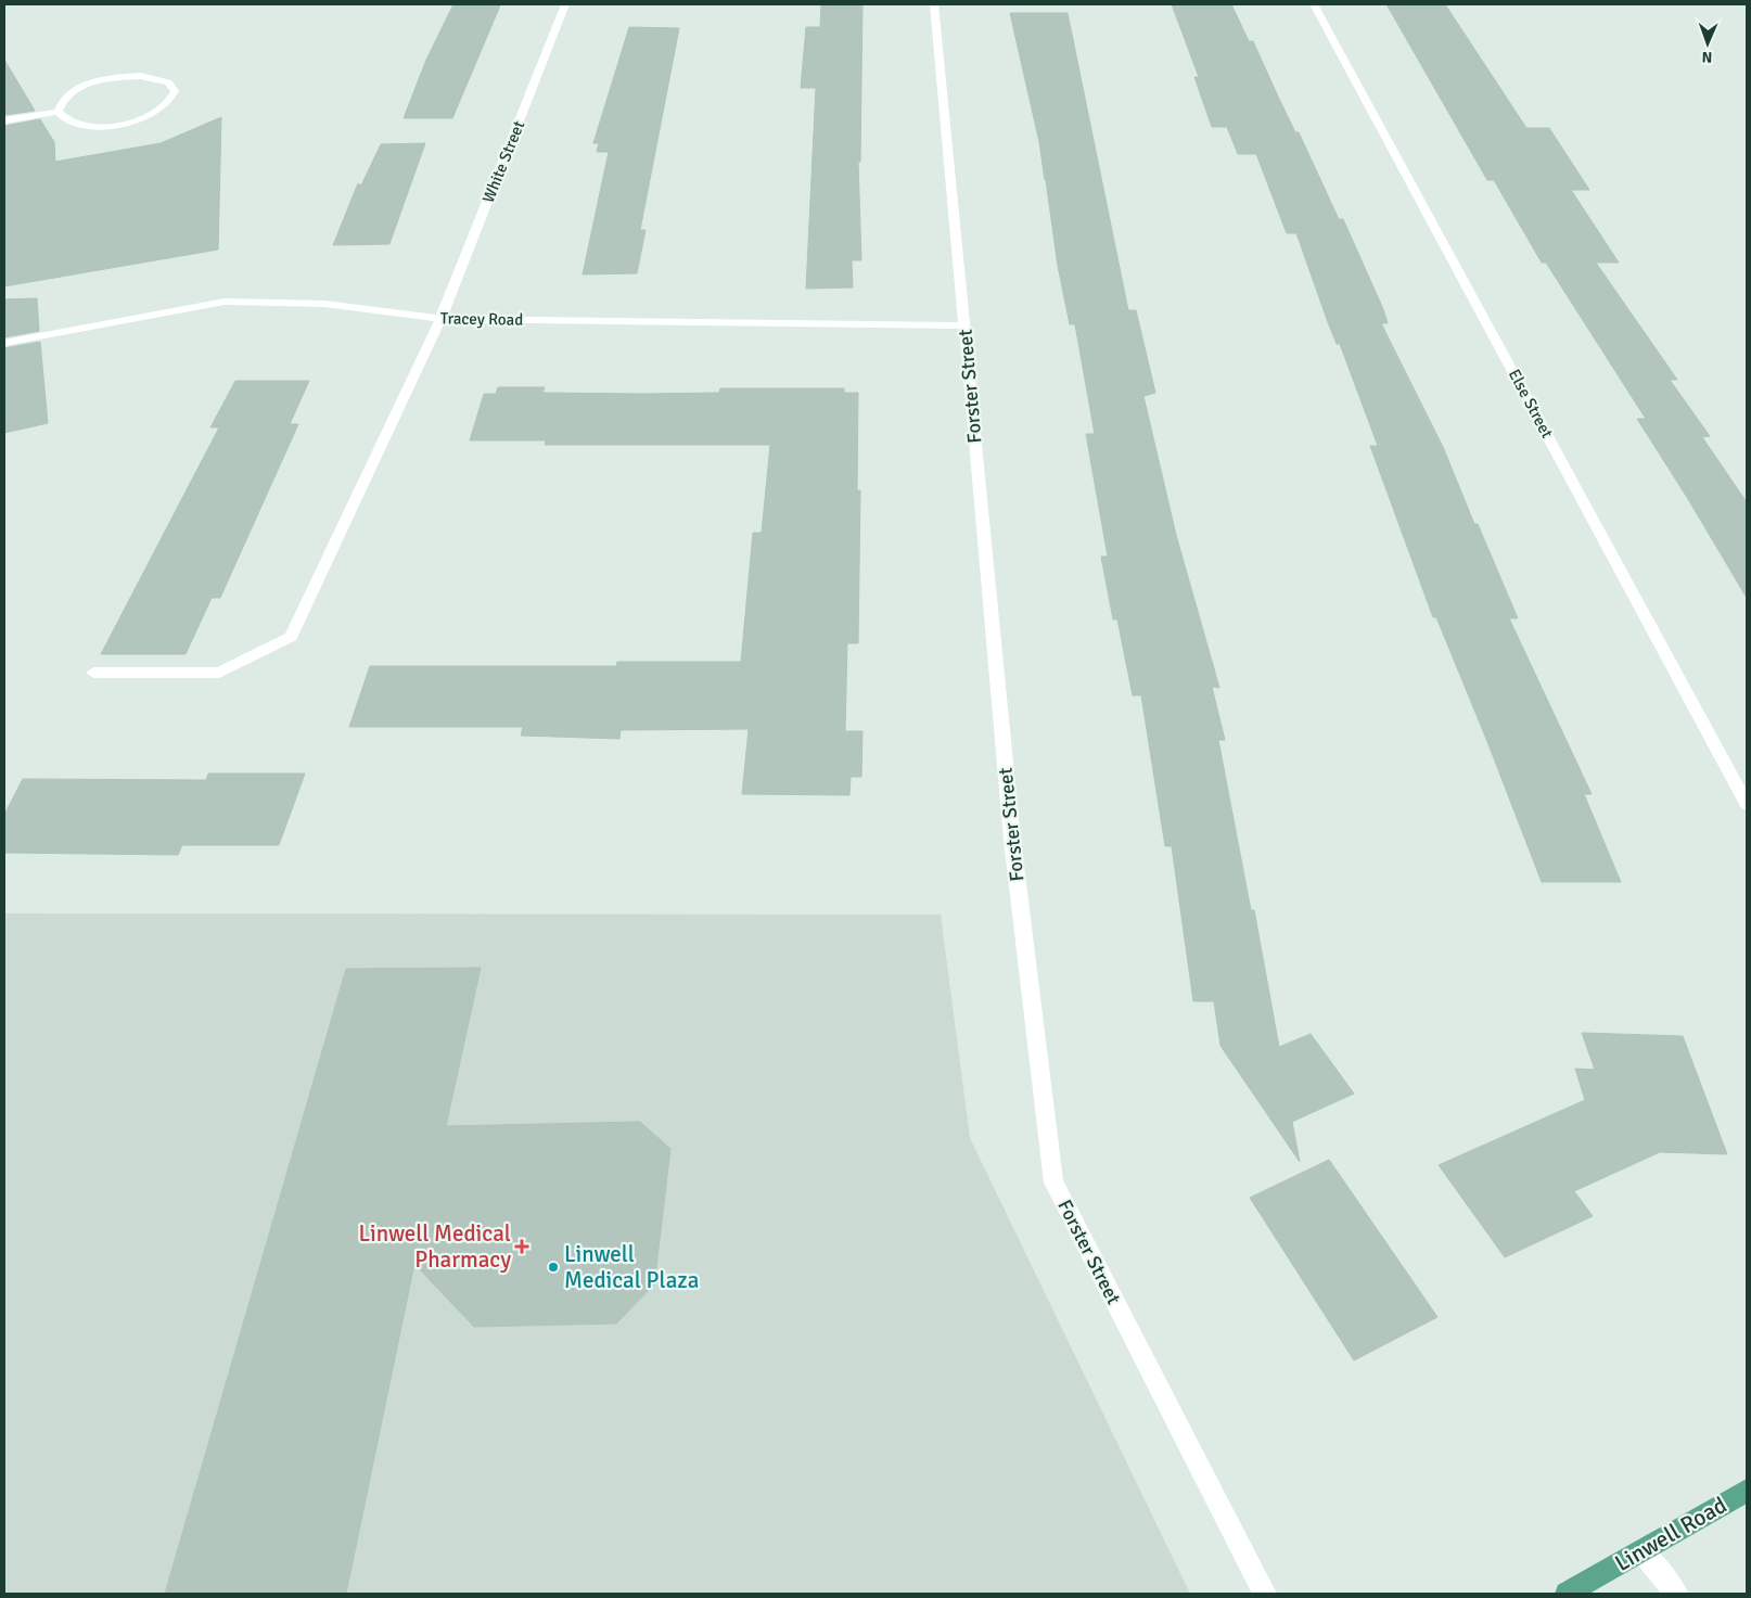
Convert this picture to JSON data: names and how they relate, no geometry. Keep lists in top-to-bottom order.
{
  "streets": {
    "main road": ["Linwell Road"],
    "street": [
      "White Street",
      "Tracey Road",
      "Forster Street",
      "Else Street"
    ]
  },
  "crossings": [
    ["White Street", "Tracey Road"],
    ["Tracey Road", "Forster Street"]
  ],
  "places": {
    "health": ["Linwell Medical Pharmacy"],
    "other": ["Linwell Medical Plaza"]
  },
  "north": "bottom"
}
